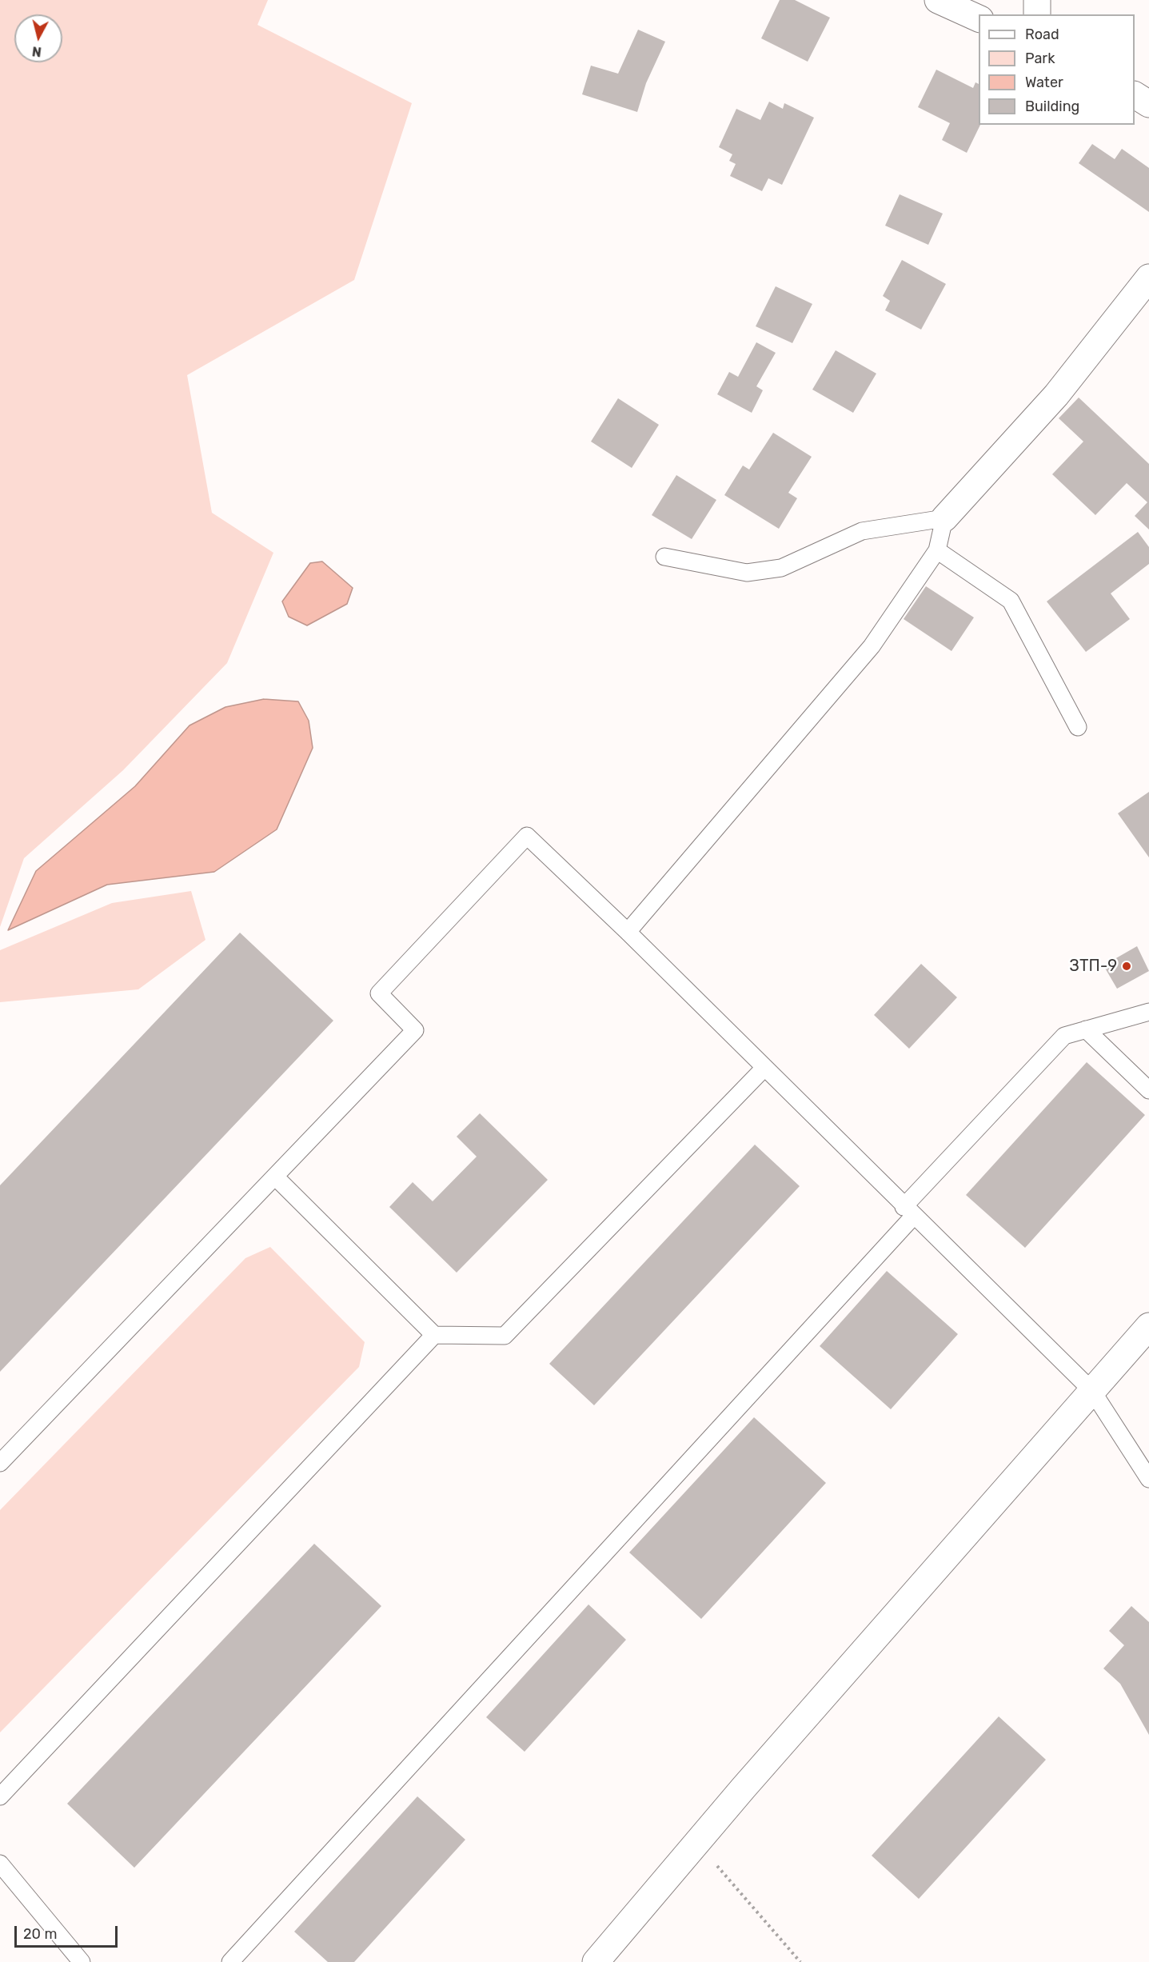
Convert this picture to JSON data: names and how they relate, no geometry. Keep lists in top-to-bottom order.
{
  "places": ["ЗТП-9"],
  "legend": [
    "Road",
    "Park",
    "Water",
    "Building"
  ],
  "scale_bar": "20 m",
  "north": "bottom"
}
